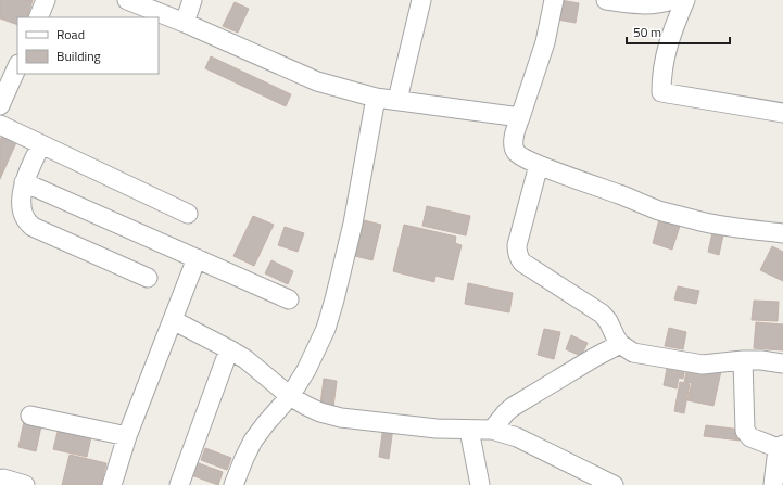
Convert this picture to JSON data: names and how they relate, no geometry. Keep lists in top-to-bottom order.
{
  "legend": ["Road", "Building"],
  "scale_bar": "50 m"
}
